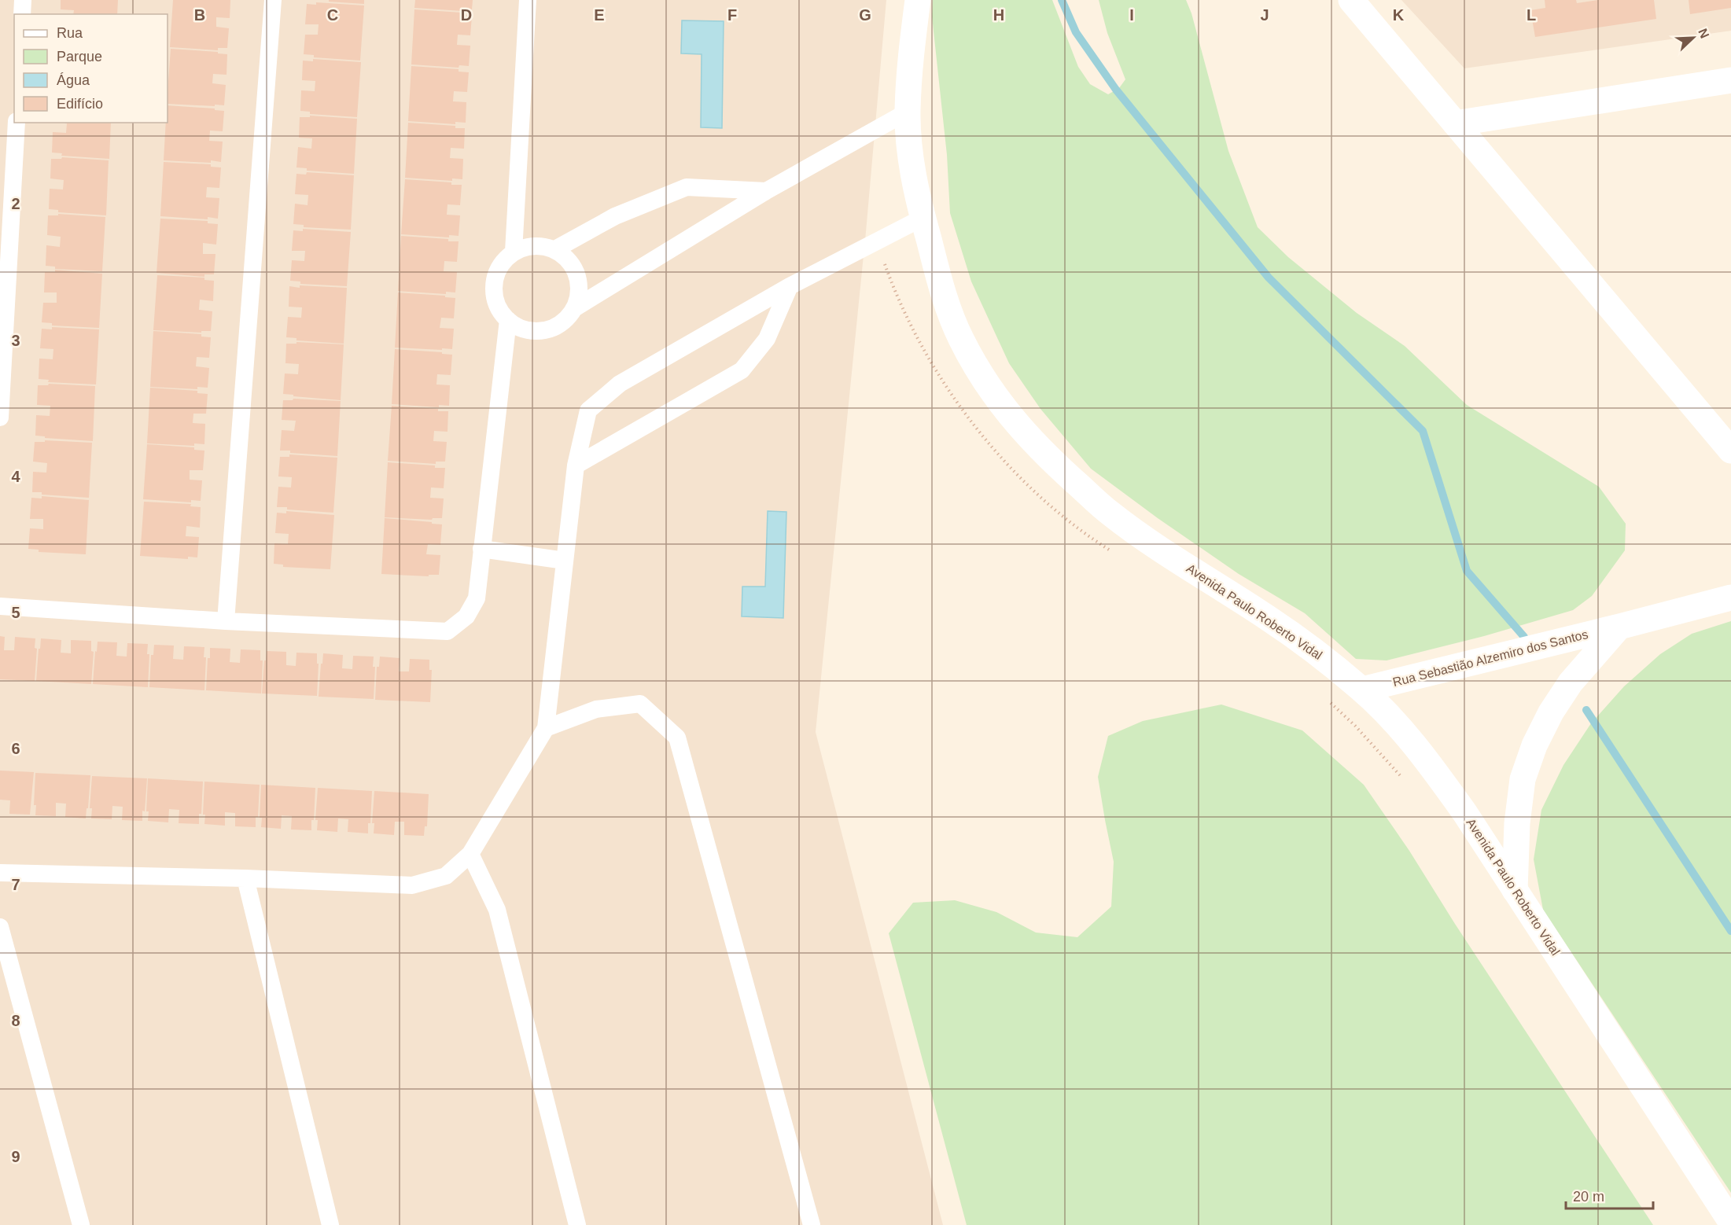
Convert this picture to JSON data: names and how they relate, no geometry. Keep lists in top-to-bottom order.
{
  "streets": {
    "street": ["Avenida Paulo Roberto Vidal", "Rua Sebastião Alzemiro dos Santos"]
  },
  "crossings": [
    ["Avenida Paulo Roberto Vidal", "Rua Sebastião Alzemiro dos Santos"]
  ],
  "legend": [
    "Rua",
    "Parque",
    "Água",
    "Edifício"
  ],
  "scale_bar": "20 m",
  "north": "top right",
  "grid": {
    "columns": [
      "B",
      "C",
      "D",
      "E",
      "F",
      "G",
      "H",
      "I",
      "J",
      "K",
      "L"
    ],
    "rows": [
      "2",
      "3",
      "4",
      "5",
      "6",
      "7",
      "8",
      "9"
    ]
  }
}
